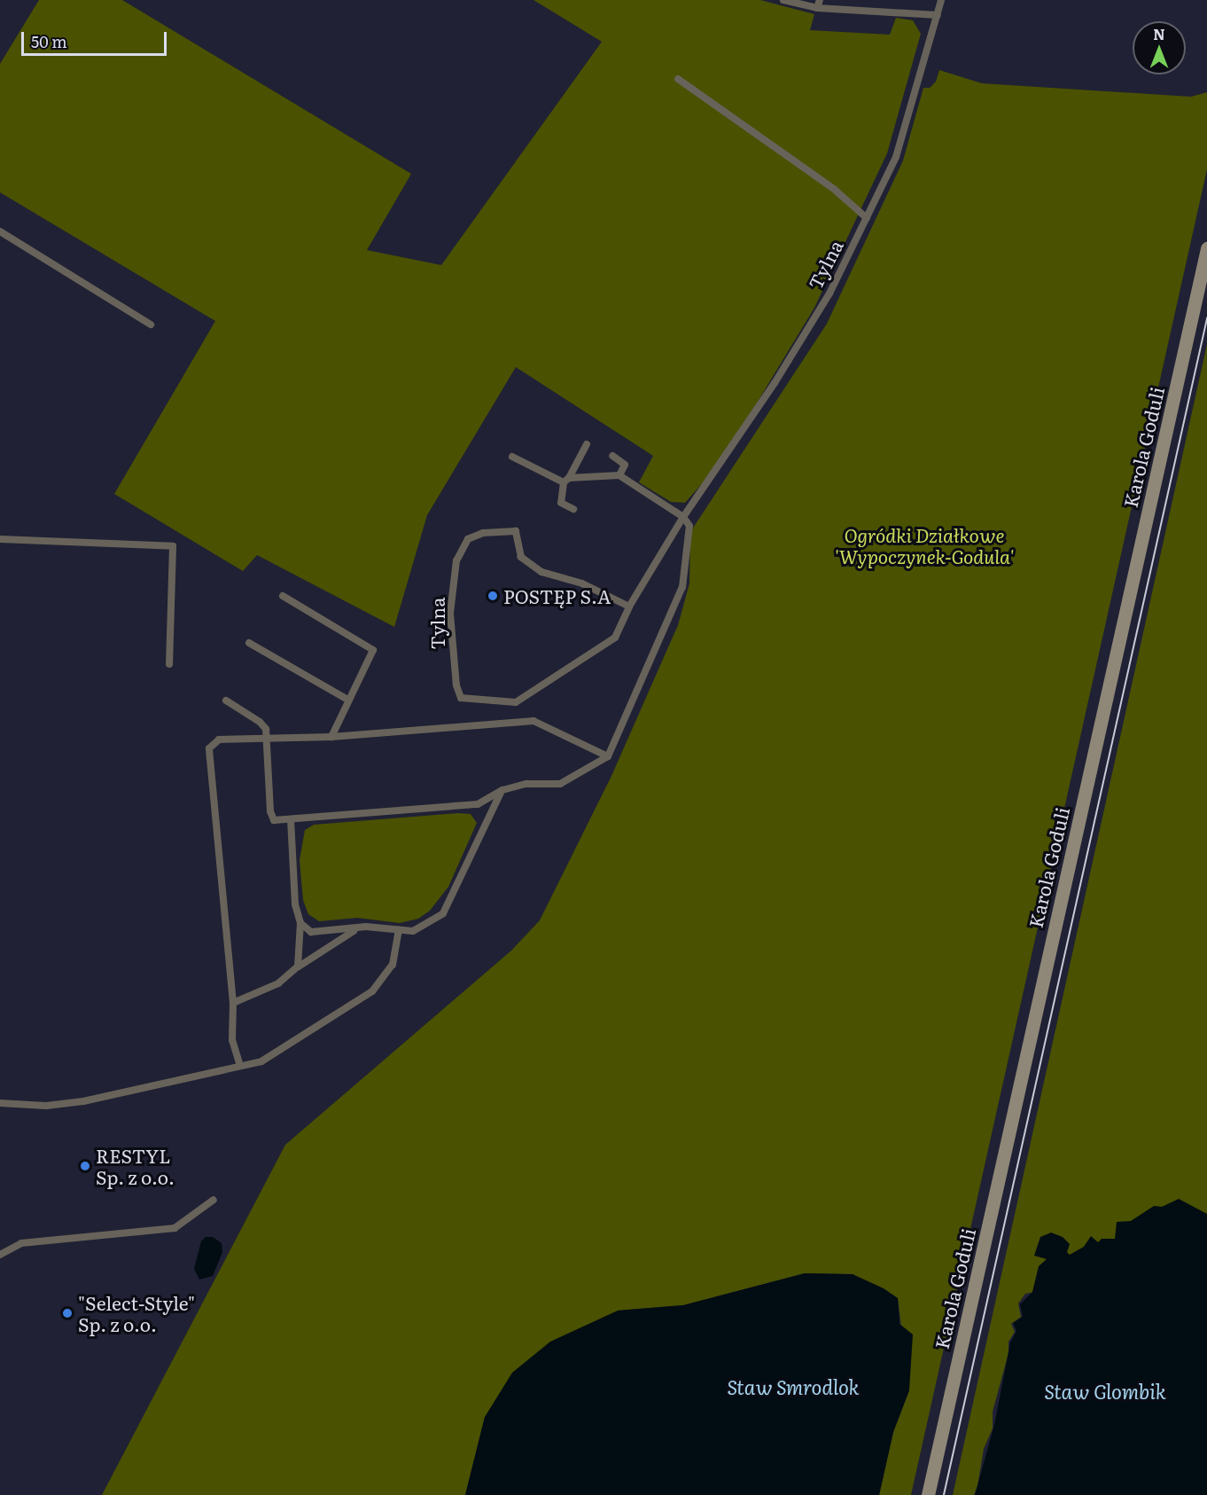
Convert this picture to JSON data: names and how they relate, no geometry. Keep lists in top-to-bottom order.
{
  "streets": {
    "main road": ["Karola Goduli"],
    "lane": ["Tylna"]
  },
  "water": ["Staw Smrodlok", "Staw Glombik"],
  "parks": ["Ogródki Działkowe 'Wypoczynek-Godula'"],
  "places": ["POSTĘP S.A", "RESTYL Sp. z o.o.", "\"Select-Style\" Sp. z o.o."],
  "scale_bar": "50 m",
  "north": "top"
}
